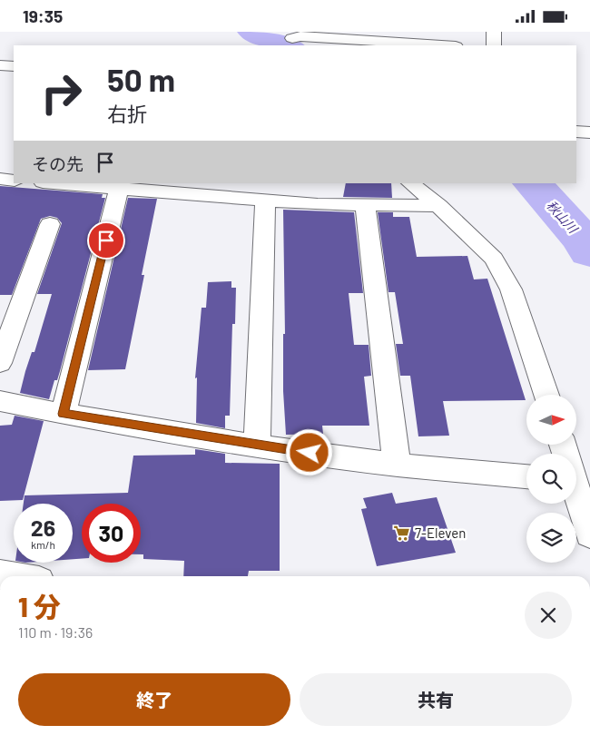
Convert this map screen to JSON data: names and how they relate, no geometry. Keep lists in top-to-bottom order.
{
  "water": ["秋山川"],
  "places": {
    "supermarket": ["7-Eleven"]
  },
  "north": "right",
  "page": {
    "status": "19:35",
    "turn": ["50 m", "右折"],
    "then": "その先",
    "speed": "26 km/h",
    "limit": "30",
    "heading": ["1 分", "110 m · 19:36"],
    "buttons": ["終了", "共有"]
  }
}
